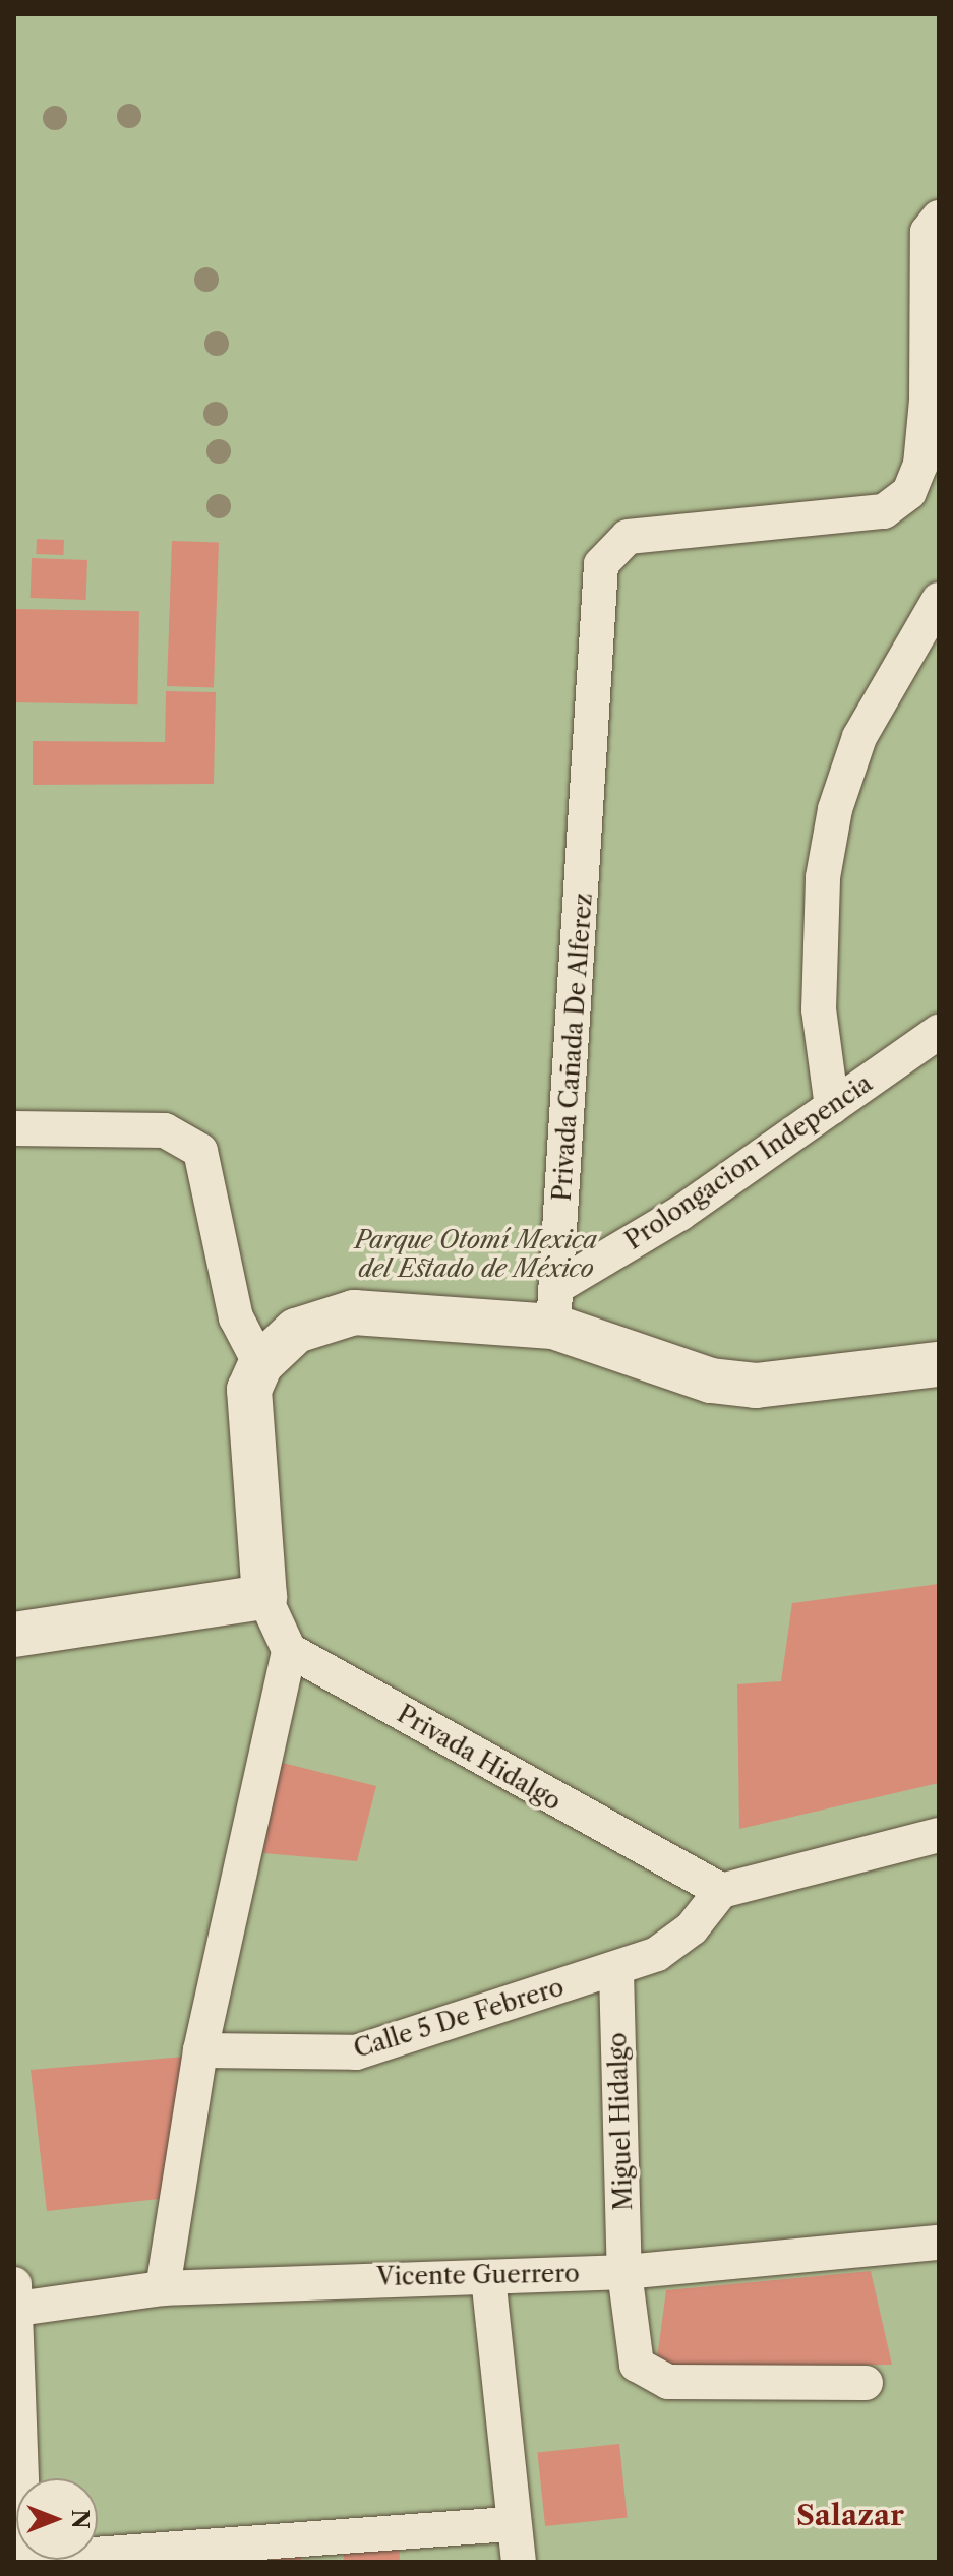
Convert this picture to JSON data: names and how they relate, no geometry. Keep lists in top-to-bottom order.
{
  "streets": {
    "street": [
      "Privada Cañada De Alferez",
      "Prolongacion Indepencia",
      "Privada Hidalgo",
      "Calle 5 De Febrero",
      "Miguel Hidalgo",
      "Vicente Guerrero"
    ]
  },
  "crossings": [
    ["Privada Cañada De Alferez", "Prolongacion Indepencia"],
    ["Calle 5 De Febrero", "Miguel Hidalgo"],
    ["Miguel Hidalgo", "Vicente Guerrero"]
  ],
  "districts": ["Salazar"],
  "parks": ["Parque Otomí Mexica del Estado de México"],
  "north": "right"
}
